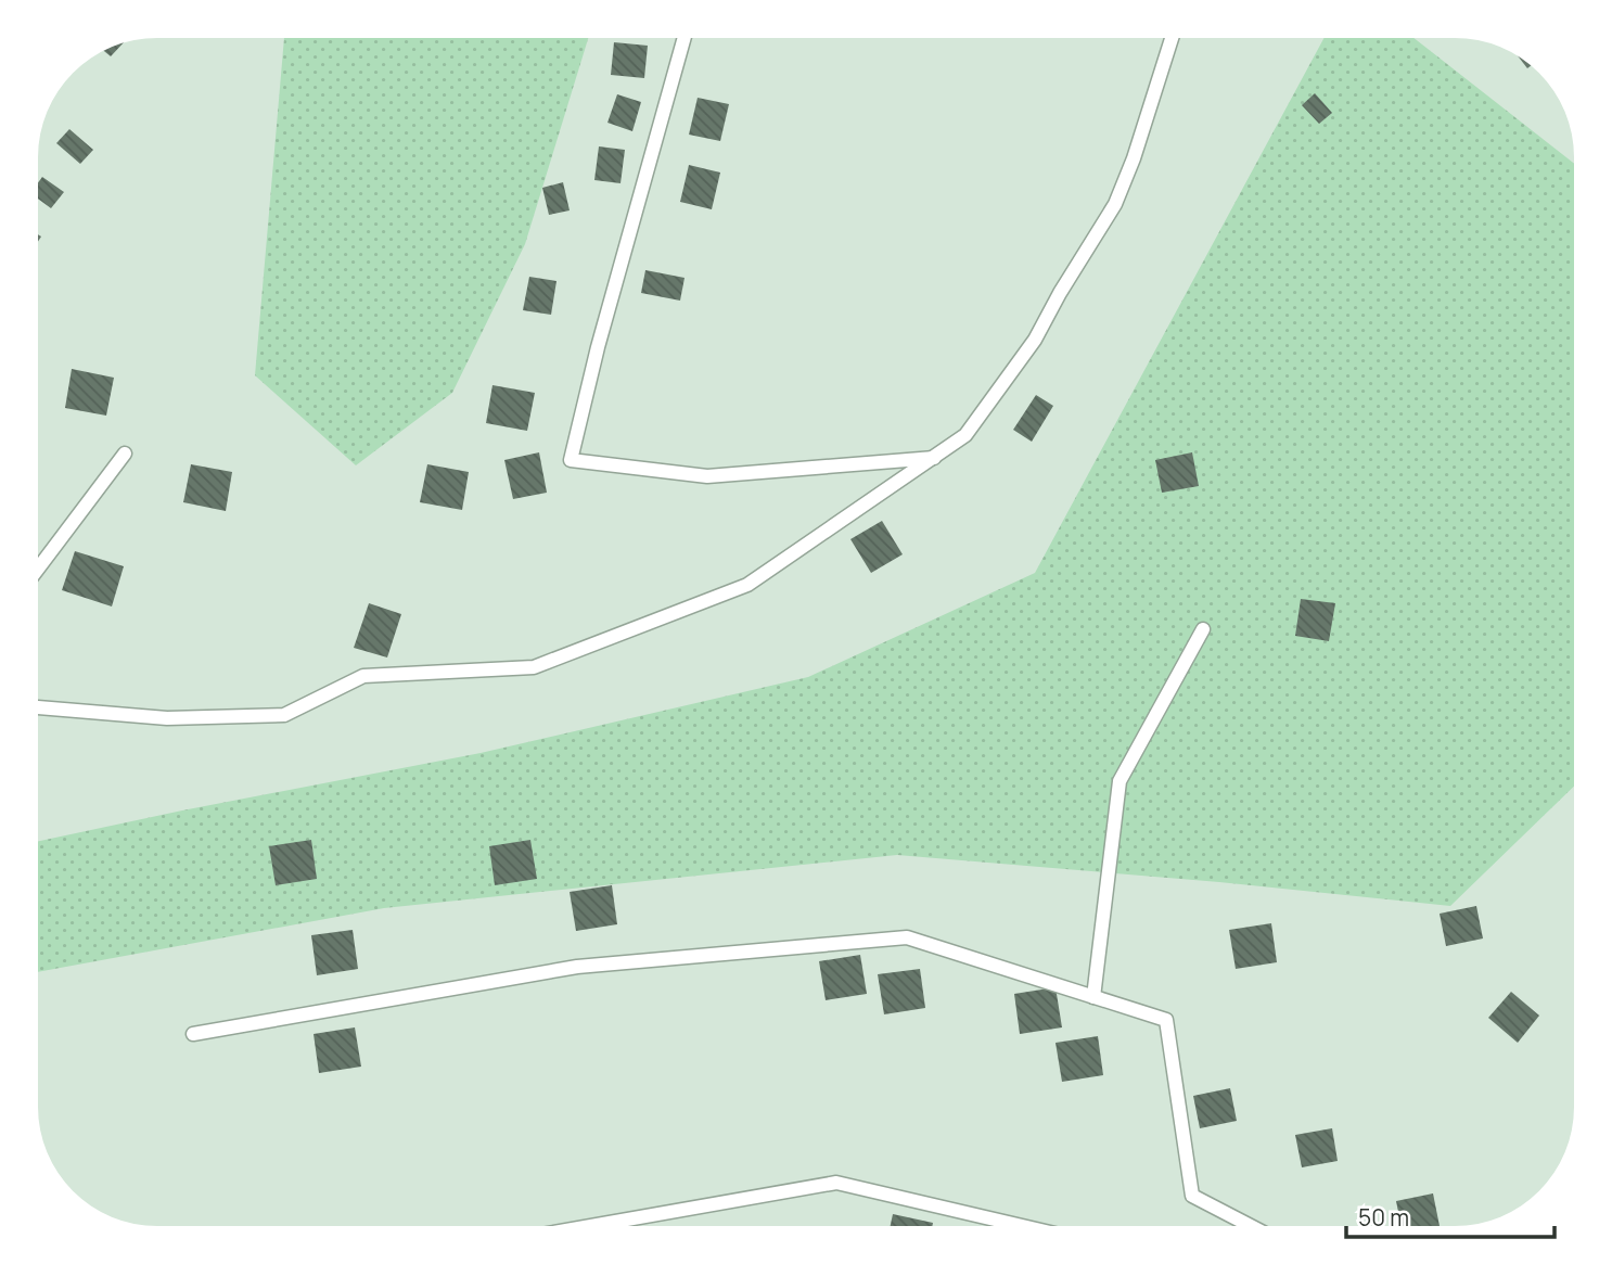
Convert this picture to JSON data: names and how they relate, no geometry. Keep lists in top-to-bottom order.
{
  "scale_bar": "50 m"
}
